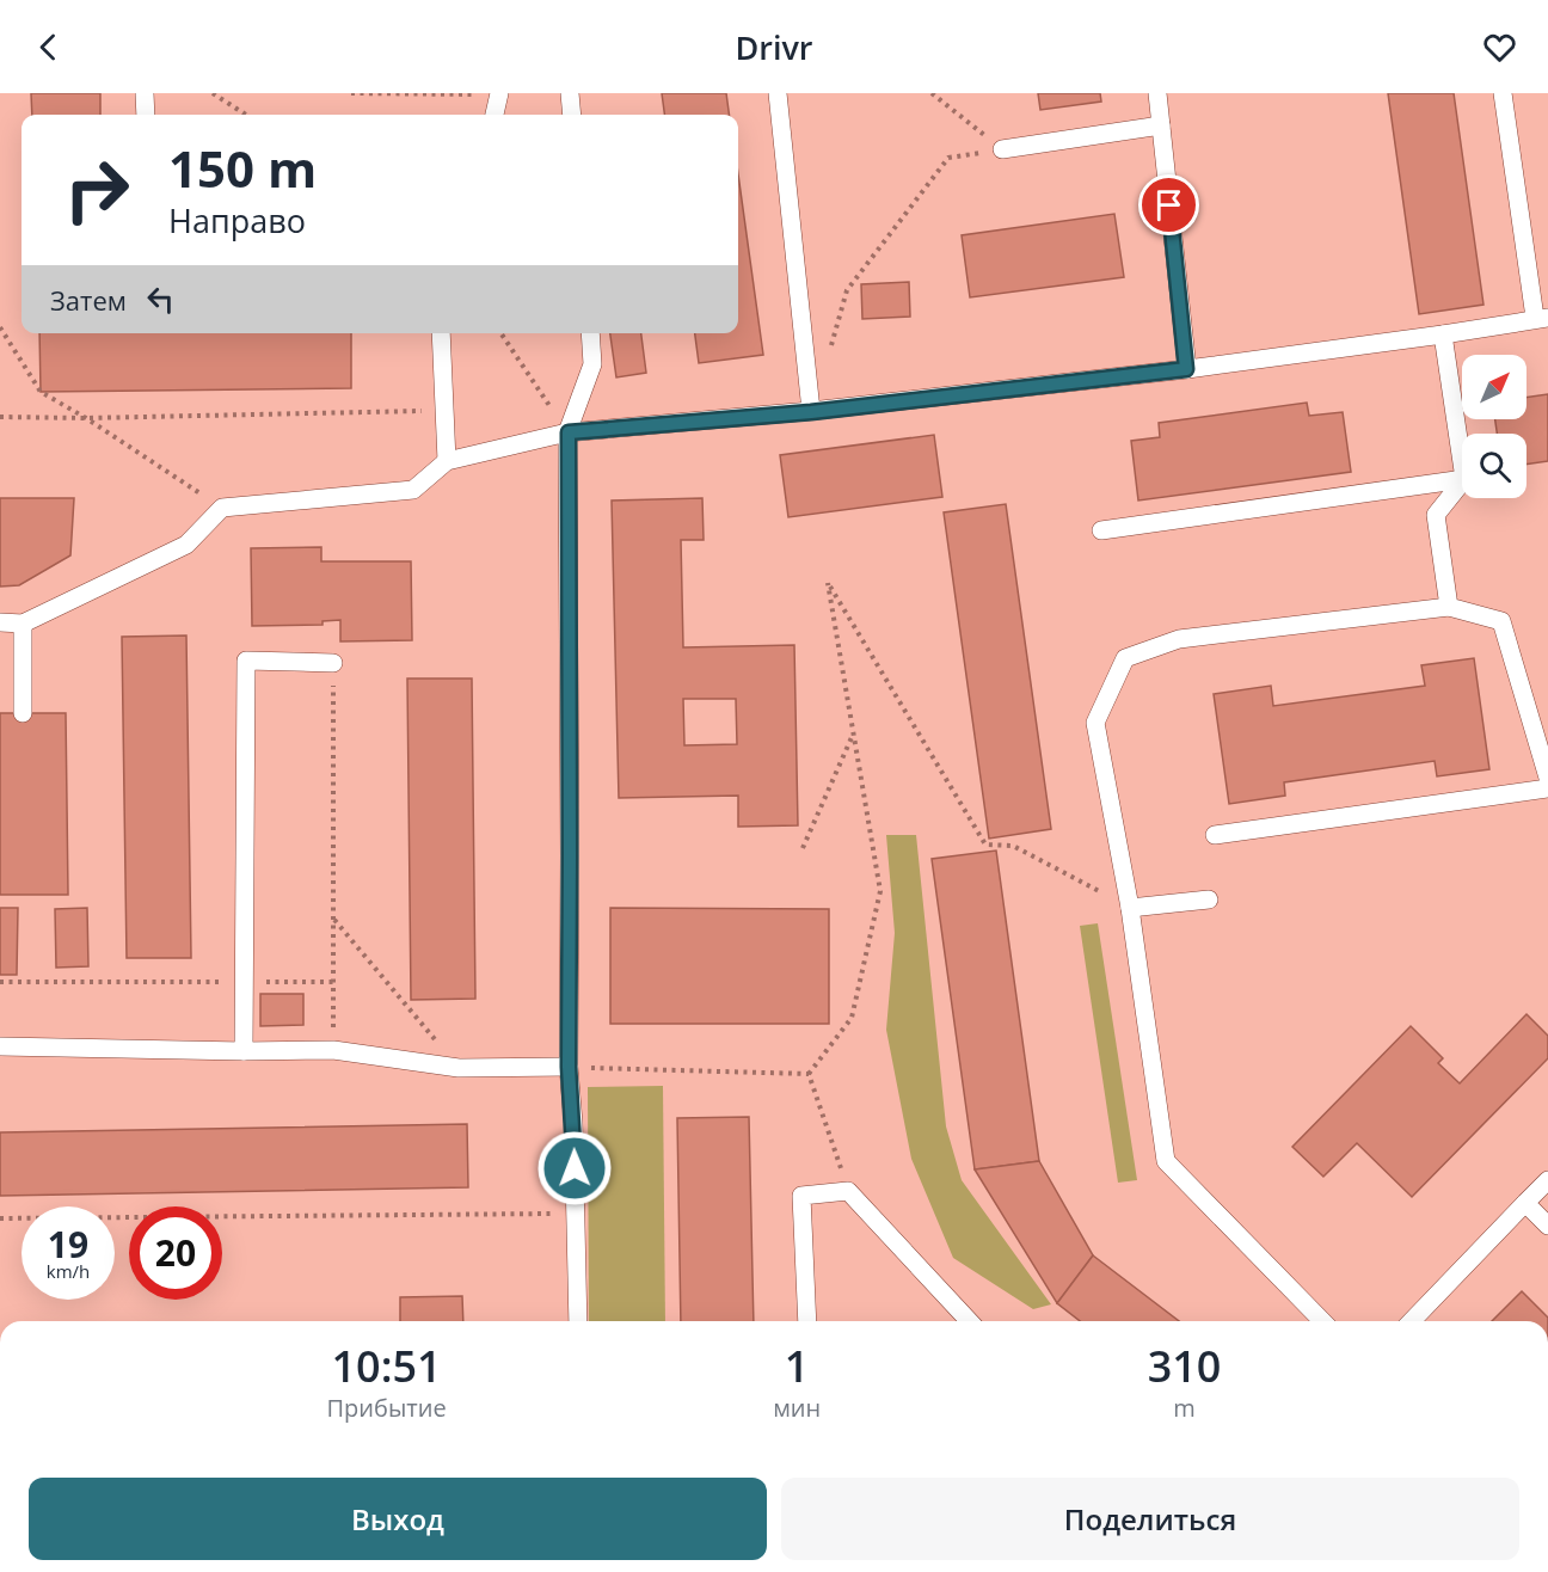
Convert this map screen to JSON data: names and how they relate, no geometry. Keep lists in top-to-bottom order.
{
  "north": "top right",
  "page": {
    "header": "Drivr",
    "turn": ["150 m", "Направо"],
    "then": "Затем",
    "speed": "19 km/h",
    "limit": "20",
    "eta": [
      "10:51",
      "Прибытие",
      "1",
      "мин",
      "310",
      "m"
    ],
    "buttons": ["Выход", "Поделиться"]
  }
}
